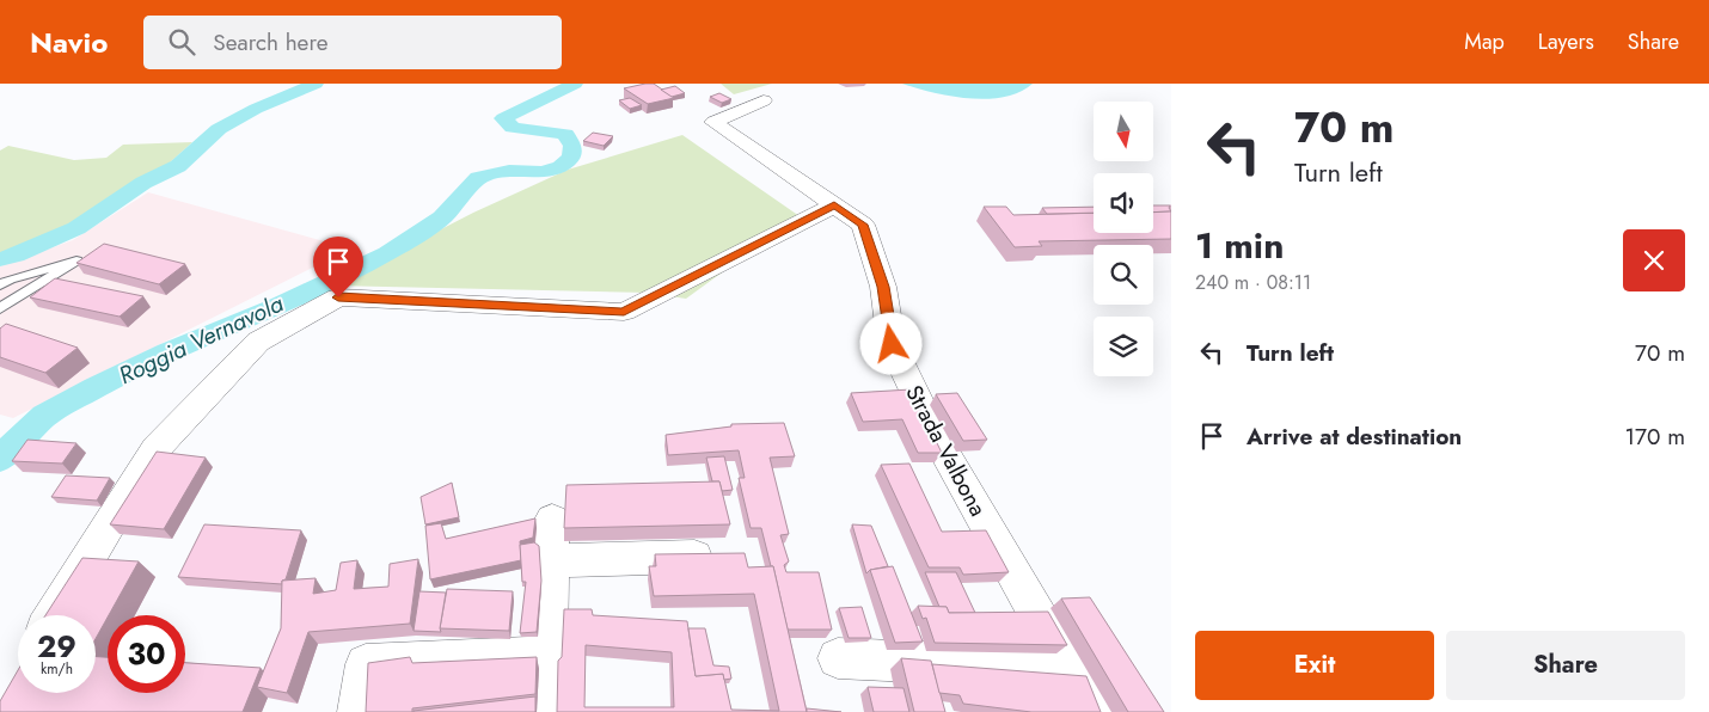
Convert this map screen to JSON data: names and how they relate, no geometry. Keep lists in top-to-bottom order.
{
  "streets": {
    "street": ["Strada Valbona"]
  },
  "water": ["Roggia Vernavola"],
  "north": "bottom",
  "page": {
    "header": "Navio",
    "search": "Search here",
    "nav": ["Map", "Layers", "Share"],
    "turn": ["70 m", "Turn left"],
    "heading": ["1 min", "240 m · 08:11"],
    "list": [
      {
        "name": "Turn left",
        "value": "70 m"
      },
      {
        "name": "Arrive at destination",
        "value": "170 m"
      }
    ],
    "speed": "29 km/h",
    "limit": "30",
    "buttons": ["Exit", "Share"]
  }
}
